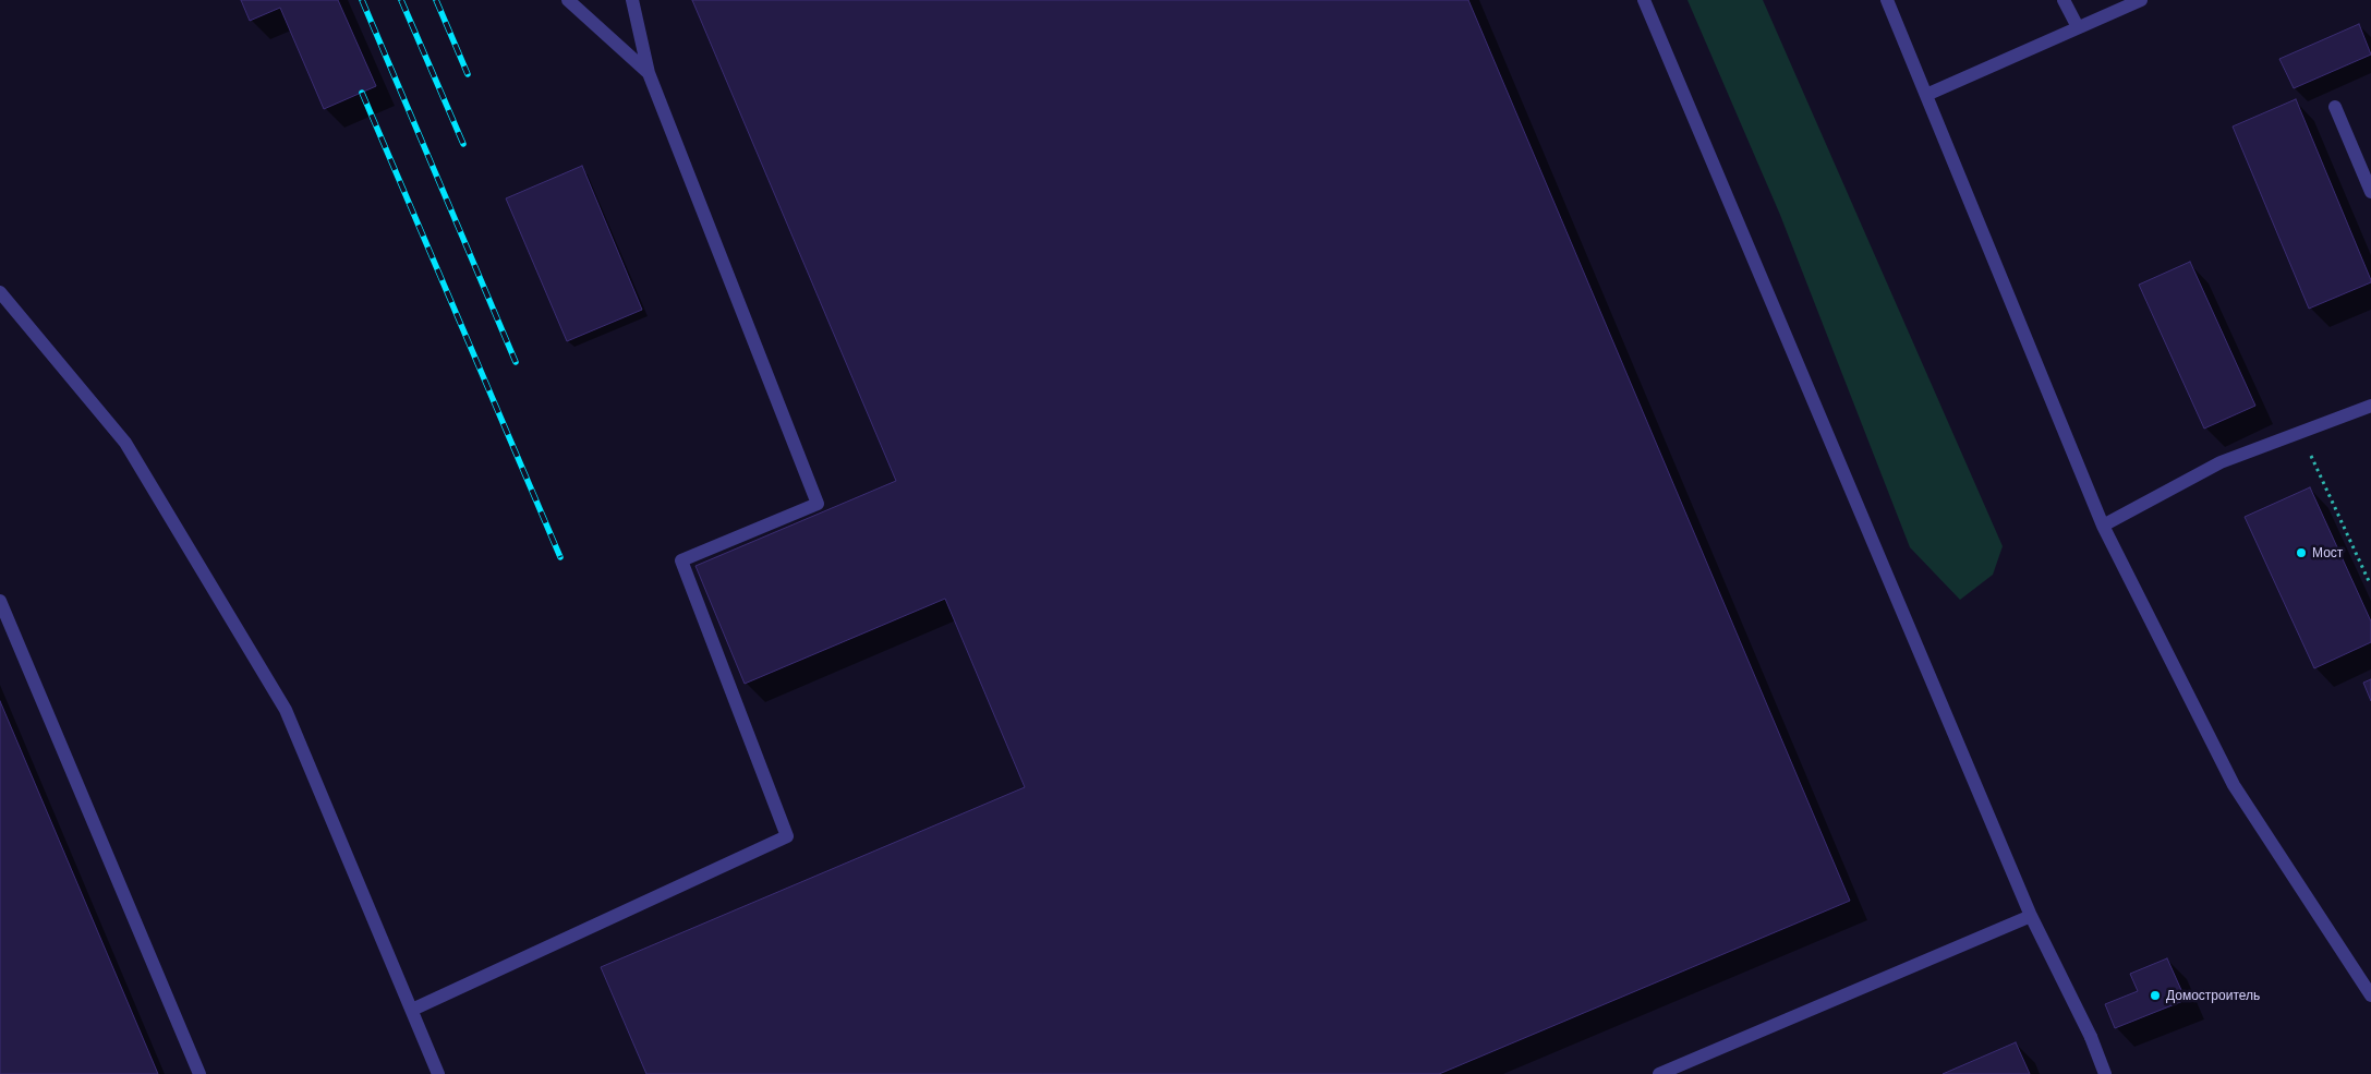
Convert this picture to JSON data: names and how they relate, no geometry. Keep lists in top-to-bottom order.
{
  "places": ["Мост", "Домостроитель"]
}
